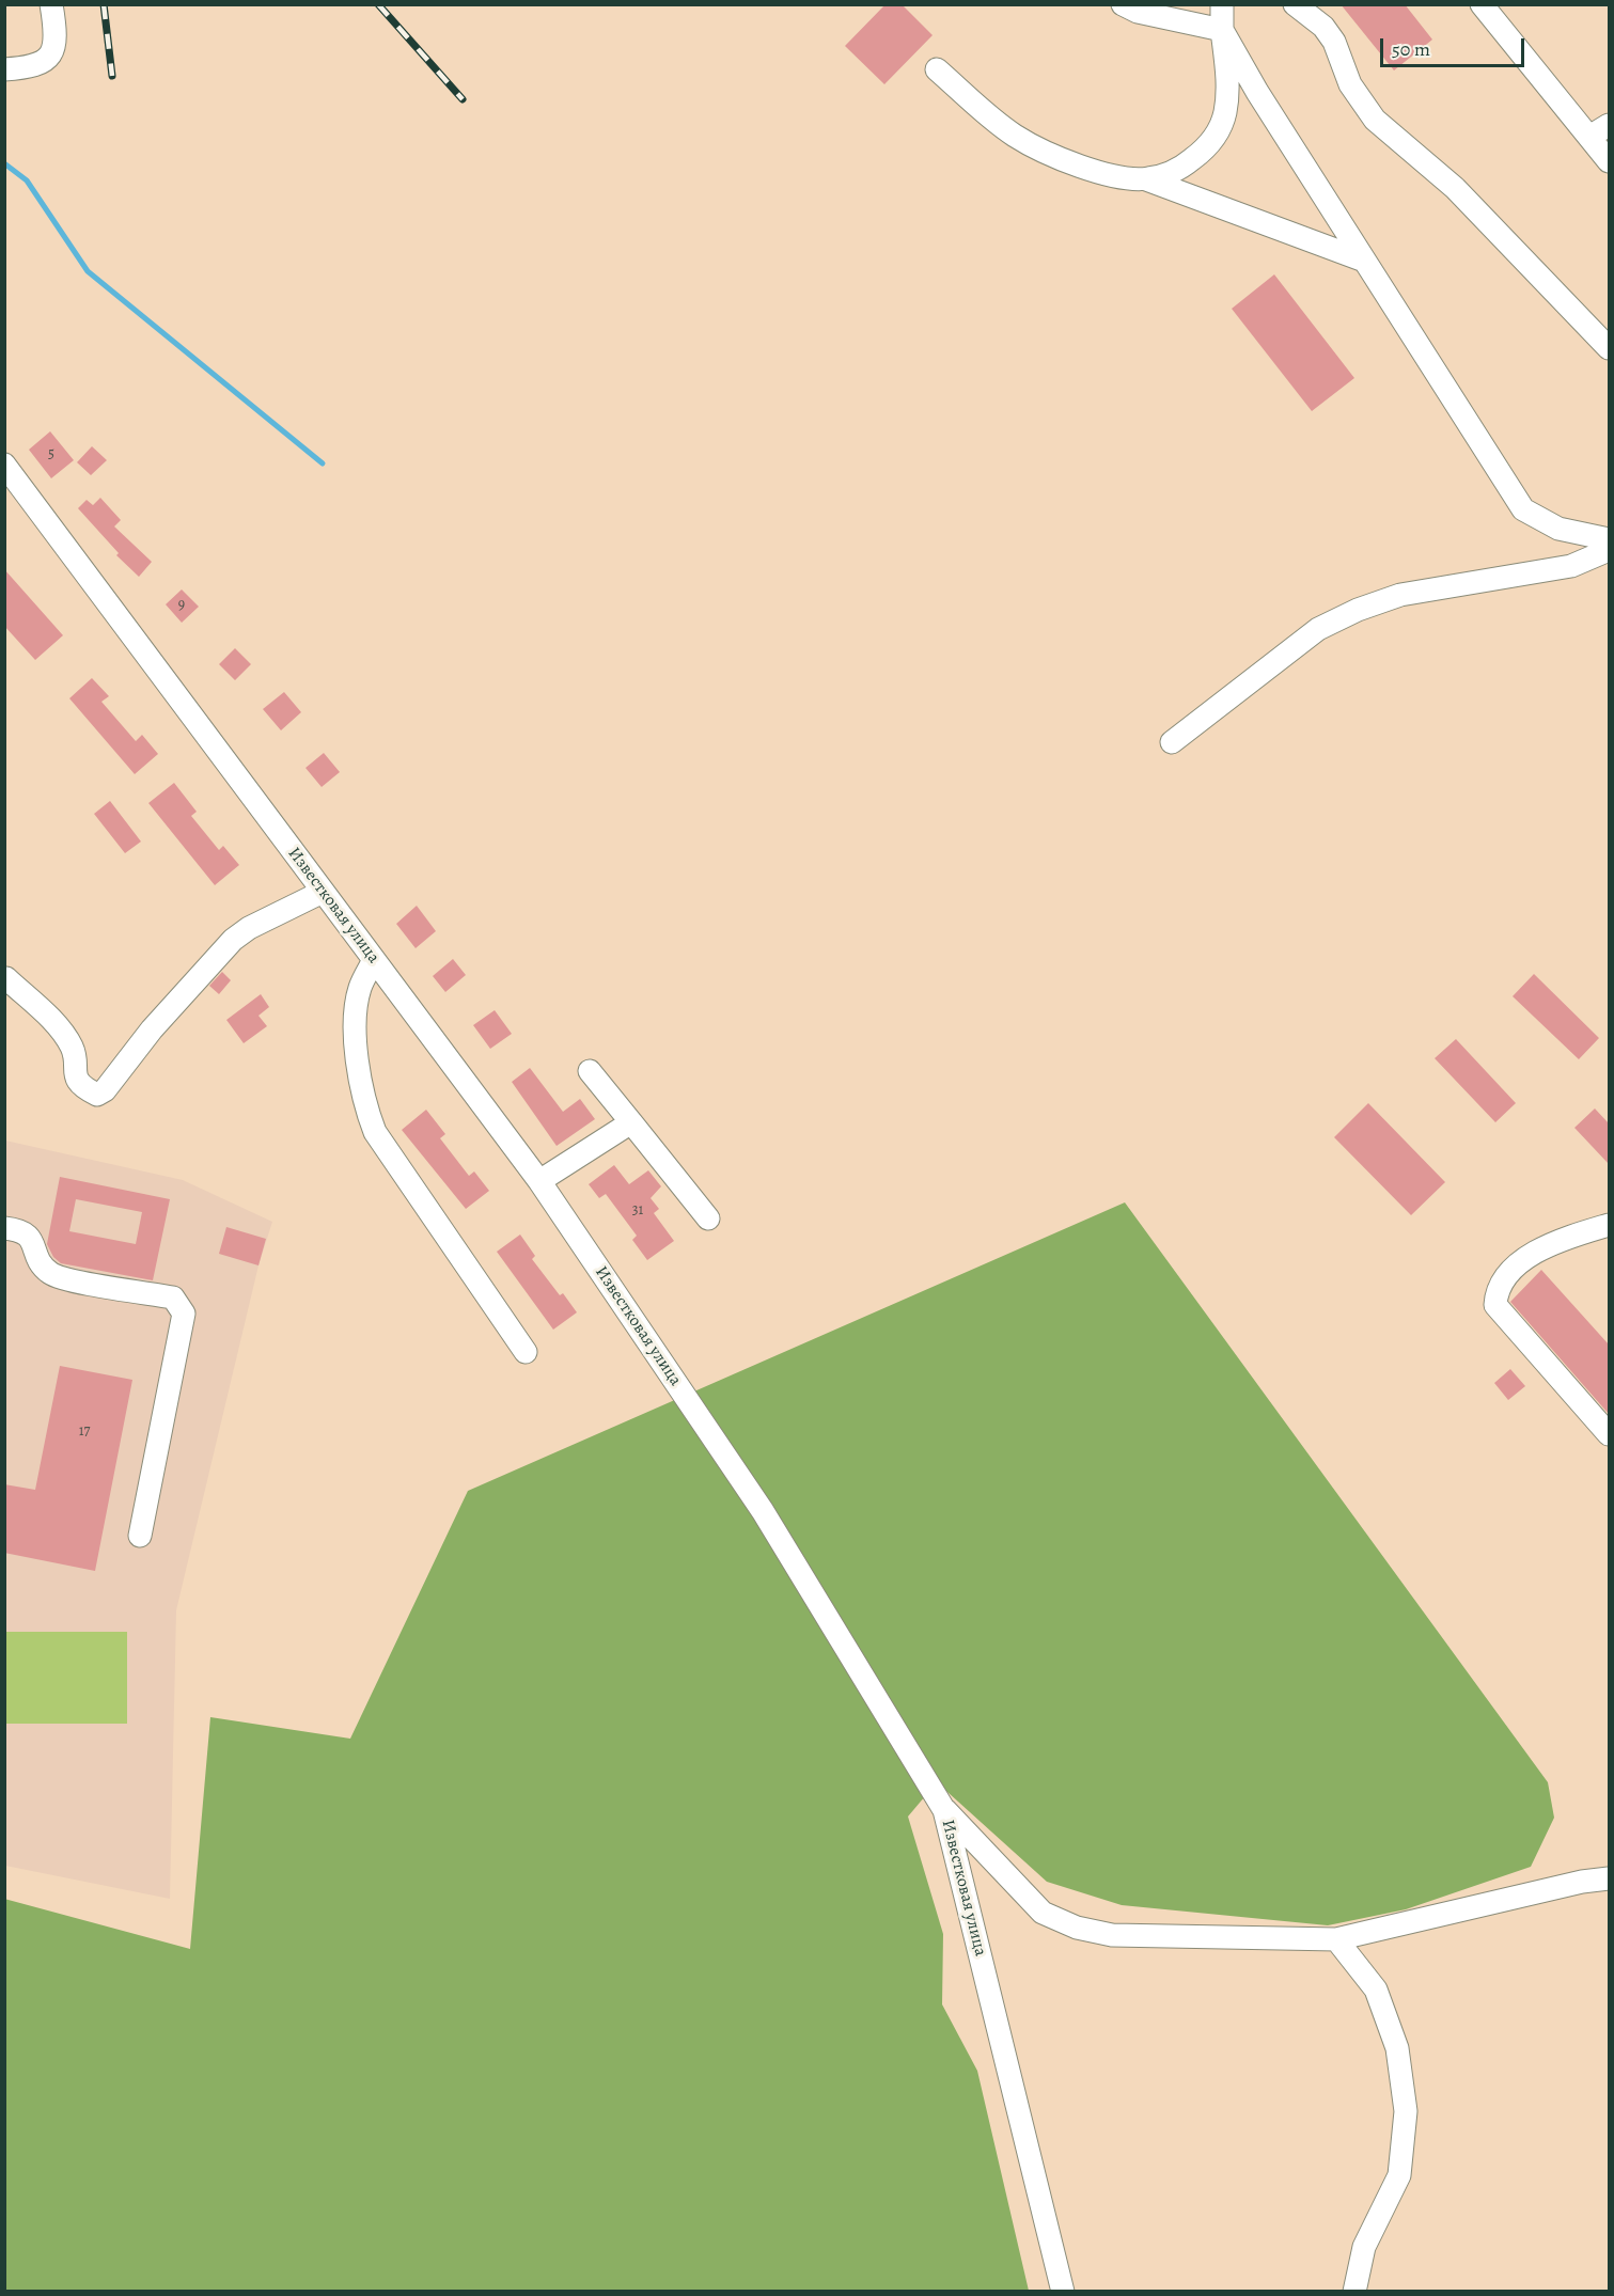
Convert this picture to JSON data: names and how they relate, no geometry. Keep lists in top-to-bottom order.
{
  "streets": {
    "street": ["Известковая улица"]
  },
  "house_numbers": [
    "5",
    "9",
    "31",
    "17"
  ],
  "scale_bar": "50 m"
}
